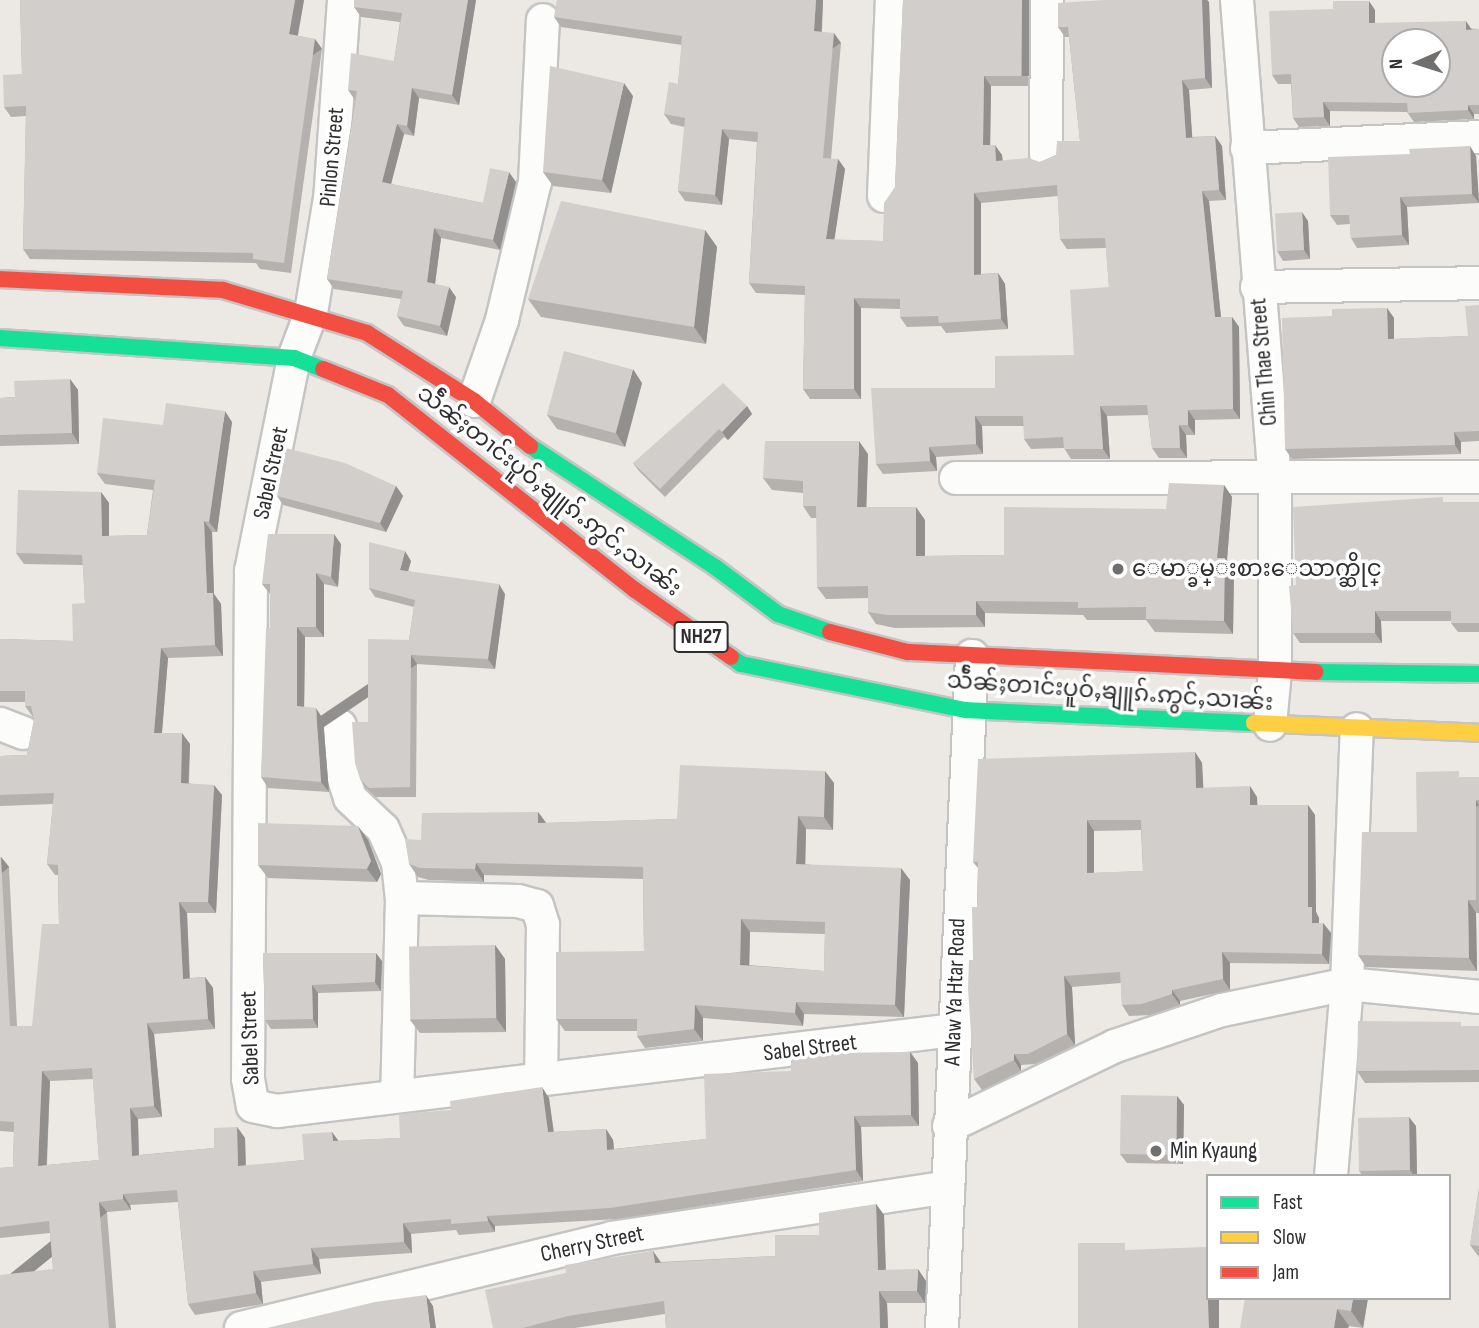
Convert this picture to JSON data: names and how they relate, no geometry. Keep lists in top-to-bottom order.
{
  "streets": {
    "highway": ["သဵႅၼ်ႈတၢင်းပူဝ်ႇၶျူၵ်ႉဢွင်ႇသၢၼ်း", "NH27"],
    "street": [
      "Pinlon Street",
      "Chin Thae Street",
      "Sabel Street",
      "A Naw Ya Htar Road",
      "Cherry Street"
    ]
  },
  "crossings": [
    ["Pinlon Street", "Sabel Street"],
    ["Pinlon Street", "သဵႅၼ်ႈတၢင်းပူဝ်ႇၶျူၵ်ႉဢွင်ႇသၢၼ်း"],
    ["Chin Thae Street", "သဵႅၼ်ႈတၢင်းပူဝ်ႇၶျူၵ်ႉဢွင်ႇသၢၼ်း"],
    ["Sabel Street", "သဵႅၼ်ႈတၢင်းပူဝ်ႇၶျူၵ်ႉဢွင်ႇသၢၼ်း"],
    ["Sabel Street", "A Naw Ya Htar Road"],
    ["သဵႅၼ်ႈတၢင်းပူဝ်ႇၶျူၵ်ႉဢွင်ႇသၢၼ်း", "A Naw Ya Htar Road"],
    ["A Naw Ya Htar Road", "Cherry Street"]
  ],
  "places": ["ေမာ္ခမ္းစားေသာက္ဆိုင္", "Min Kyaung"],
  "legend": ["Fast", "Slow", "Jam"],
  "north": "left"
}
